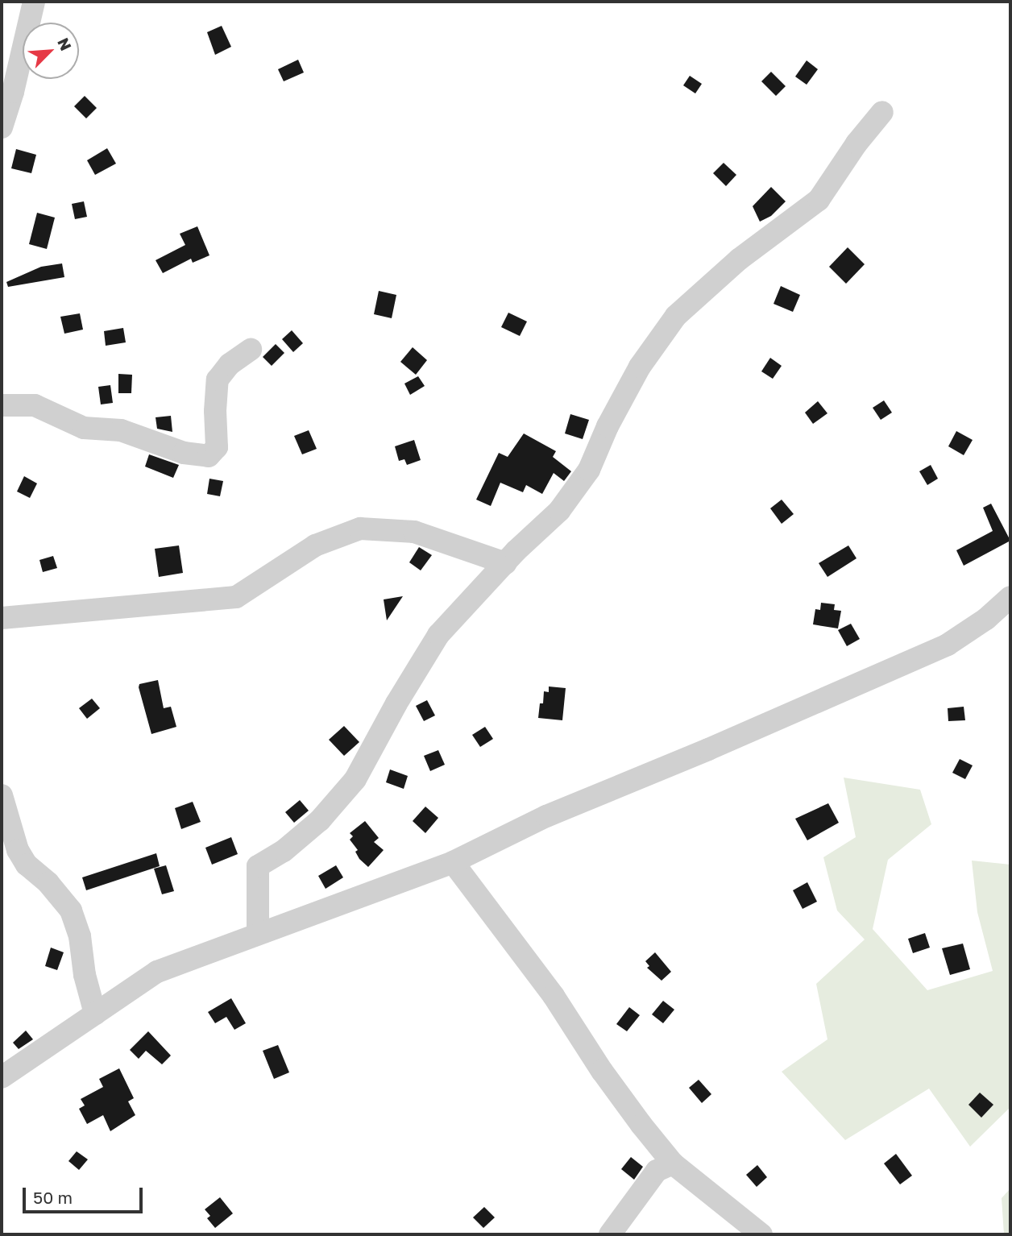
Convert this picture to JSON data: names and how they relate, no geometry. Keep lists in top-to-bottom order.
{
  "scale_bar": "50 m",
  "north": "top right"
}
